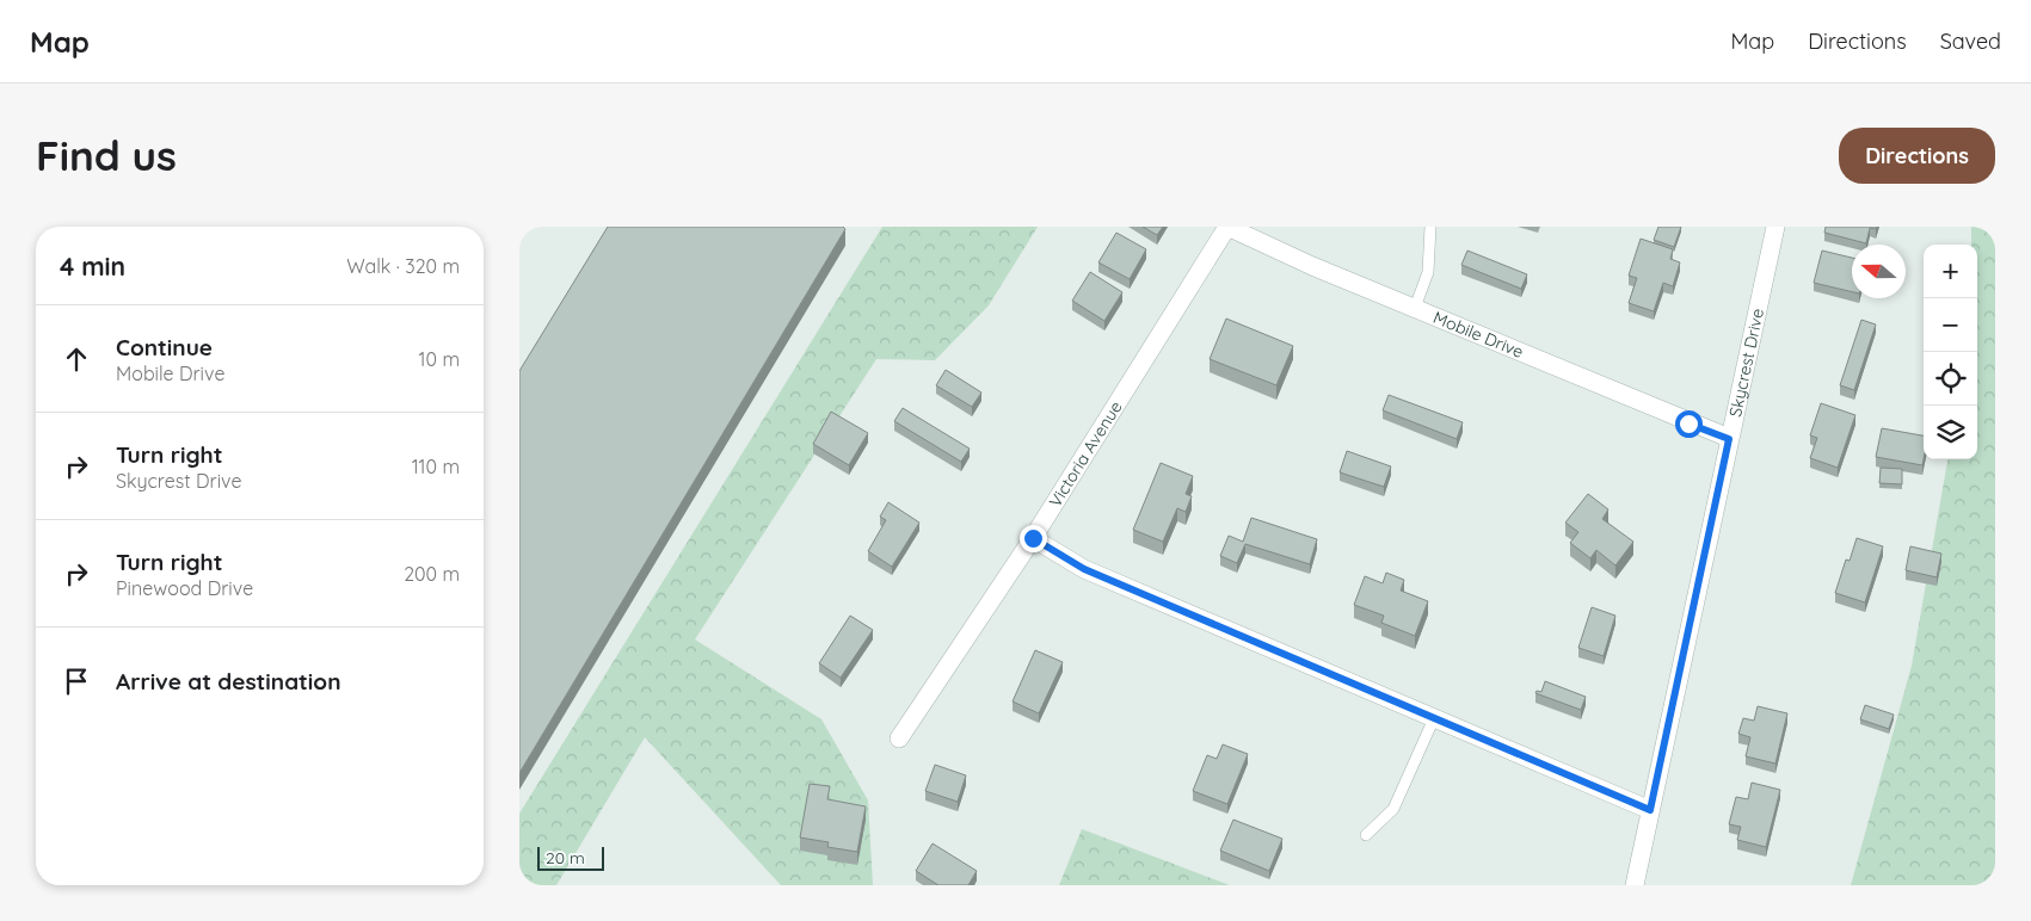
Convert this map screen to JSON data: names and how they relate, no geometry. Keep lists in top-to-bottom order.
{
  "streets": {
    "street": ["Mobile Drive", "Skycrest Drive", "Victoria Avenue"]
  },
  "crossings": [
    ["Mobile Drive", "Skycrest Drive"],
    ["Mobile Drive", "Victoria Avenue"]
  ],
  "scale_bar": "20 m",
  "north": "left",
  "page": {
    "header": "Map",
    "nav": ["Map", "Directions", "Saved"],
    "buttons": "Directions",
    "title": "Find us",
    "heading": ["4 min", "Walk · 320 m"],
    "map_buttons": ["+", "−"],
    "list": [
      ["Continue", "Mobile Drive", "10 m"],
      ["Turn right", "Skycrest Drive", "110 m"],
      ["Turn right", "Pinewood Drive", "200 m"],
      "Arrive at destination"
    ],
    "scale": "20 m"
  }
}
